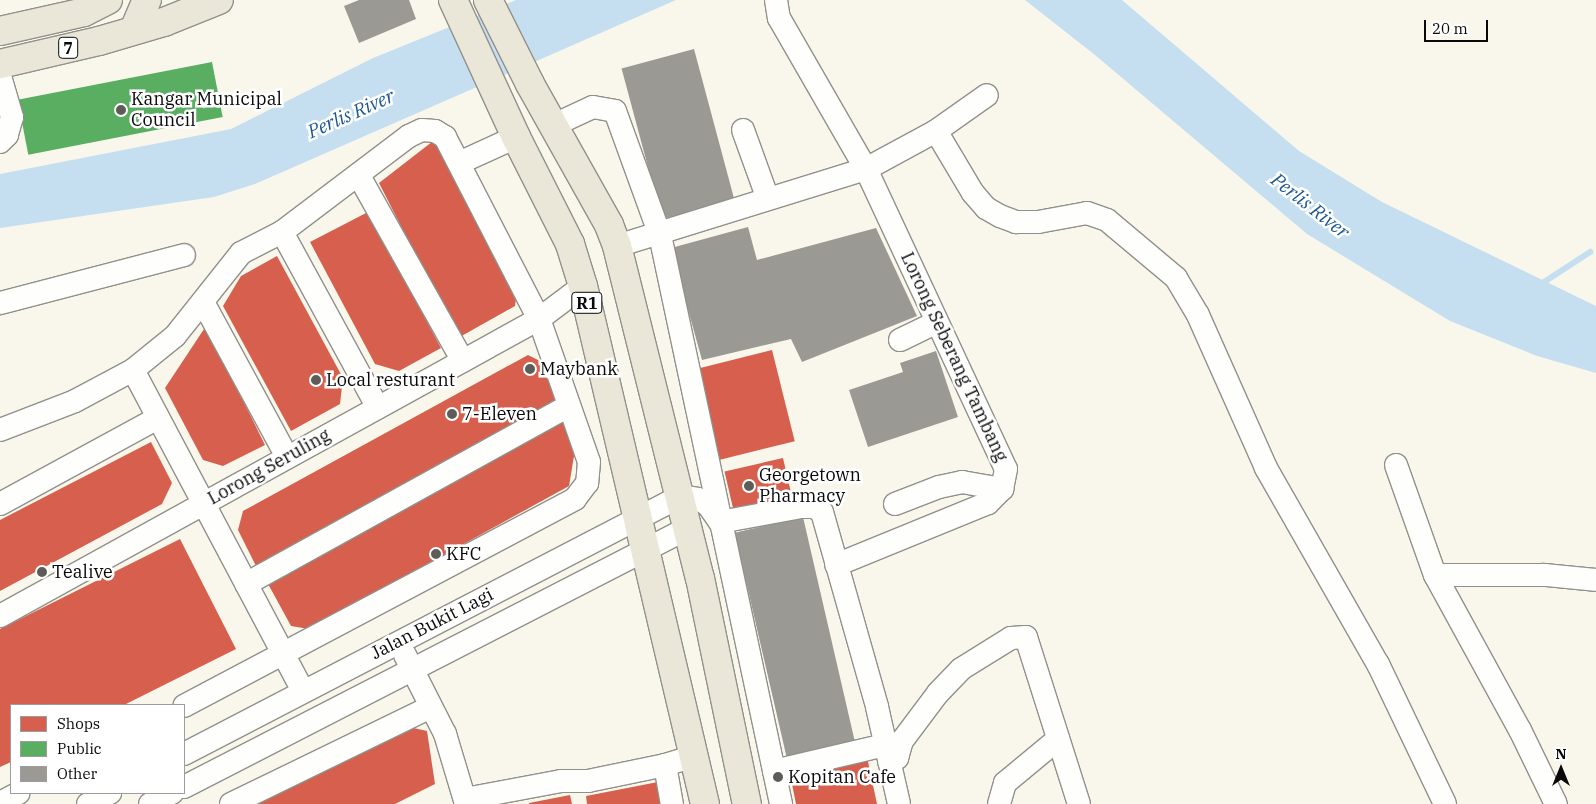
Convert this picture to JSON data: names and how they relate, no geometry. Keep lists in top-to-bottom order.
{
  "streets": {
    "main road": ["7", "R1"],
    "street": ["Lorong Seberang Tambang", "Lorong Seruling", "Jalan Bukit Lagi"]
  },
  "crossings": [
    ["R1", "Lorong Seruling"],
    ["R1", "Jalan Bukit Lagi"]
  ],
  "water": ["Perlis River"],
  "places": [
    "Kangar Municipal Council",
    "Maybank",
    "Local resturant",
    "7-Eleven",
    "Georgetown Pharmacy",
    "KFC",
    "Tealive",
    "Kopitan Cafe"
  ],
  "legend": ["Shops", "Public", "Other"],
  "scale_bar": "20 m",
  "north": "top"
}
